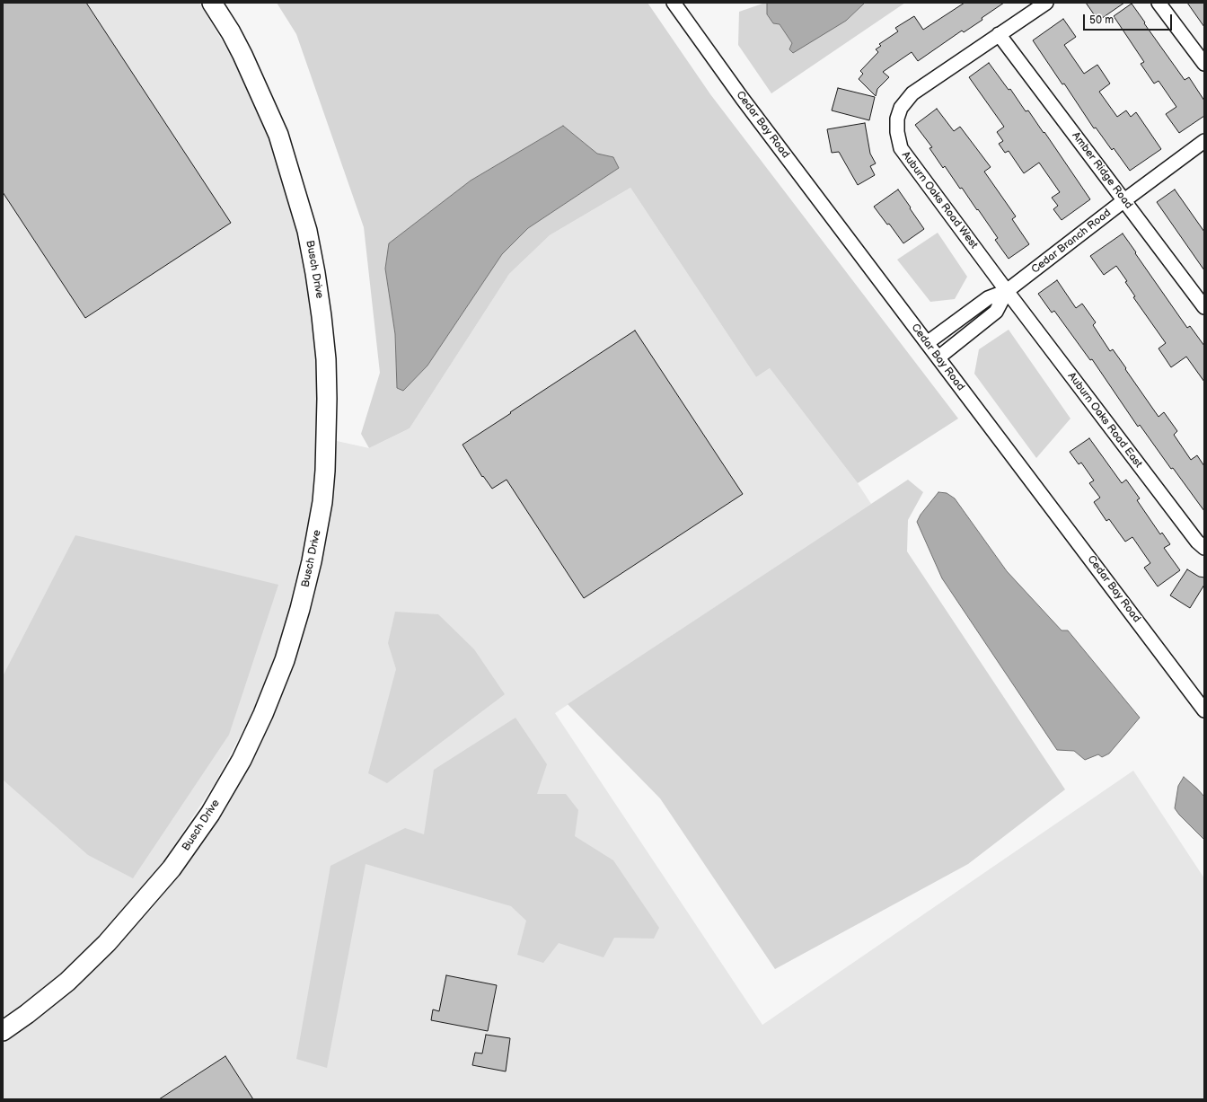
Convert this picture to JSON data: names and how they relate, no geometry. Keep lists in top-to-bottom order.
{
  "streets": {
    "street": [
      "Cedar Bay Road",
      "Amber Ridge Road",
      "Auburn Oaks Road West",
      "Cedar Branch Road",
      "Busch Drive",
      "Auburn Oaks Road East"
    ]
  },
  "crossings": [
    ["Cedar Bay Road", "Cedar Branch Road"],
    ["Amber Ridge Road", "Auburn Oaks Road West"],
    ["Amber Ridge Road", "Cedar Branch Road"],
    ["Auburn Oaks Road West", "Cedar Branch Road"],
    ["Auburn Oaks Road West", "Auburn Oaks Road East"],
    ["Cedar Branch Road", "Auburn Oaks Road East"]
  ],
  "scale_bar": "50 m"
}
